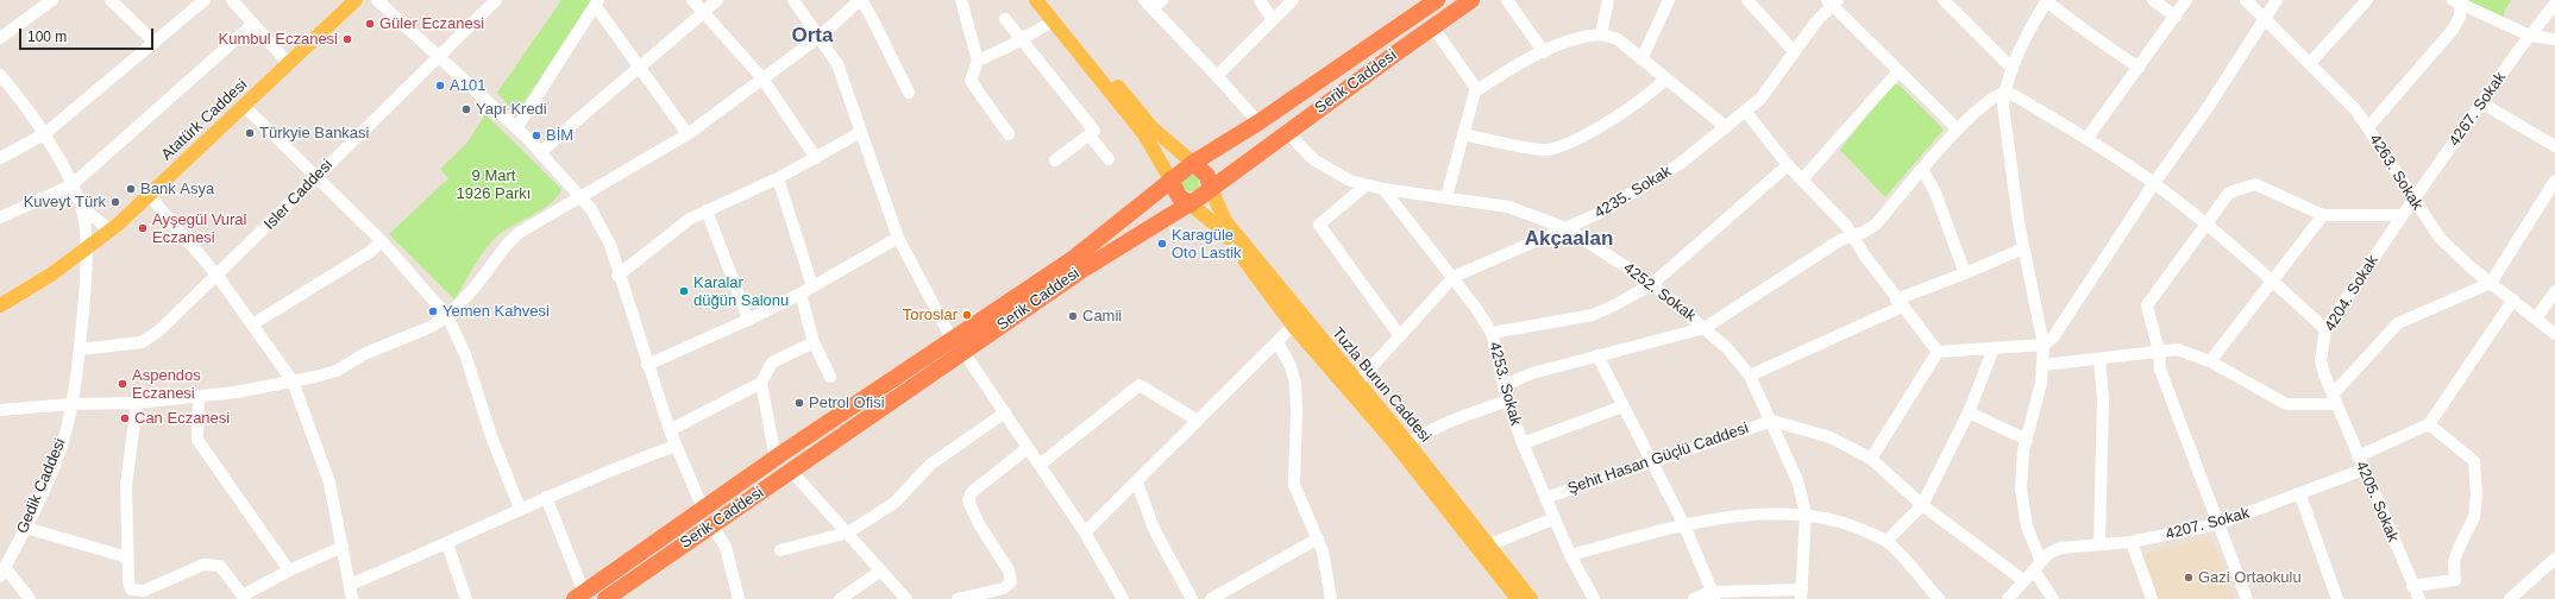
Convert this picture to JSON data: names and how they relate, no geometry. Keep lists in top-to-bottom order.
{
  "streets": {
    "highway": ["Serik Caddesi"],
    "main road": ["Atatürk Caddesi", "Tuzla Burun Caddesi"],
    "street": [
      "4267. Sokak",
      "4263. Sokak",
      "4235. Sokak",
      "Isler Caddesi",
      "4252. Sokak",
      "4204. Sokak",
      "4253. Sokak",
      "Şehit Hasan Güçlü Caddesi",
      "Gedik Caddesi",
      "4205. Sokak",
      "4207. Sokak"
    ]
  },
  "crossings": [
    ["Serik Caddesi", "4252. Sokak"],
    ["Serik Caddesi", "Tuzla Burun Caddesi"],
    ["4267. Sokak", "4263. Sokak"],
    ["4267. Sokak", "4204. Sokak"],
    ["Atatürk Caddesi", "Gedik Caddesi"],
    ["4235. Sokak", "4252. Sokak"],
    ["4235. Sokak", "4253. Sokak"],
    ["4235. Sokak", "Tuzla Burun Caddesi"],
    ["Isler Caddesi", "Gedik Caddesi"],
    ["4252. Sokak", "4253. Sokak"],
    ["4252. Sokak", "Şehit Hasan Güçlü Caddesi"],
    ["4204. Sokak", "4205. Sokak"],
    ["4253. Sokak", "Şehit Hasan Güçlü Caddesi"],
    ["4205. Sokak", "4207. Sokak"]
  ],
  "districts": ["Orta", "Akçaalan"],
  "parks": ["9 Mart 1926 Parkı"],
  "places": [
    "Güler Eczanesi",
    "Kumbul Eczanesi",
    "A101",
    "Yapı Kredi",
    "Türkyie Bankasi",
    "BİM",
    "Bank Asya",
    "Kuveyt Türk",
    "Ayşegül Vural Eczanesi",
    "Karagüle Oto Lastik",
    "Karalar düğün Salonu",
    "Yemen Kahvesi",
    "Toroslar",
    "Camii",
    "Aspendos Eczanesi",
    "Petrol Ofisi",
    "Can Eczanesi",
    "Gazi Ortaokulu"
  ],
  "scale_bar": "100 m"
}
